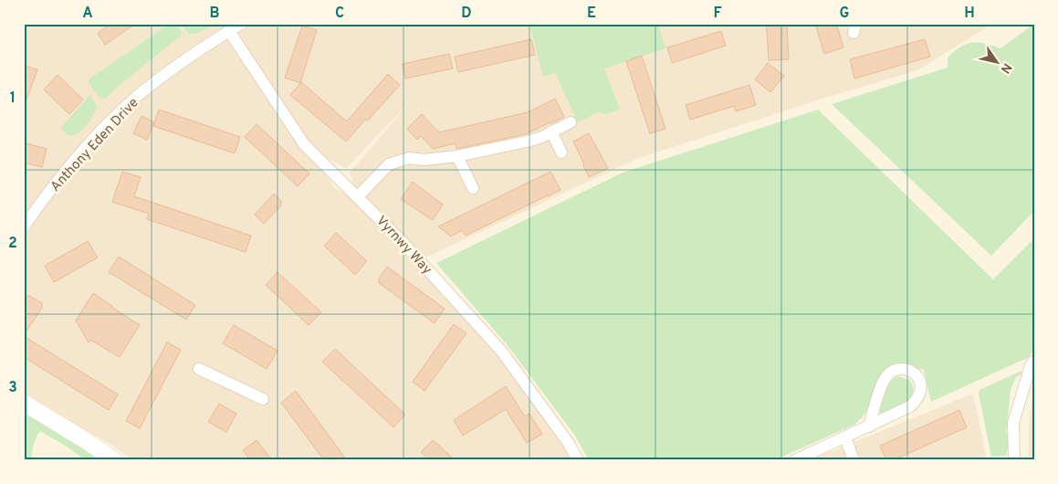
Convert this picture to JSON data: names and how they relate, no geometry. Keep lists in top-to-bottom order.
{
  "streets": {
    "street": ["Anthony Eden Drive", "Vyrnwy Way"]
  },
  "crossings": [
    ["Anthony Eden Drive", "Vyrnwy Way"]
  ],
  "north": "bottom right",
  "grid": {
    "columns": [
      "A",
      "B",
      "C",
      "D",
      "E",
      "F",
      "G",
      "H"
    ],
    "rows": ["1", "2", "3"]
  }
}
